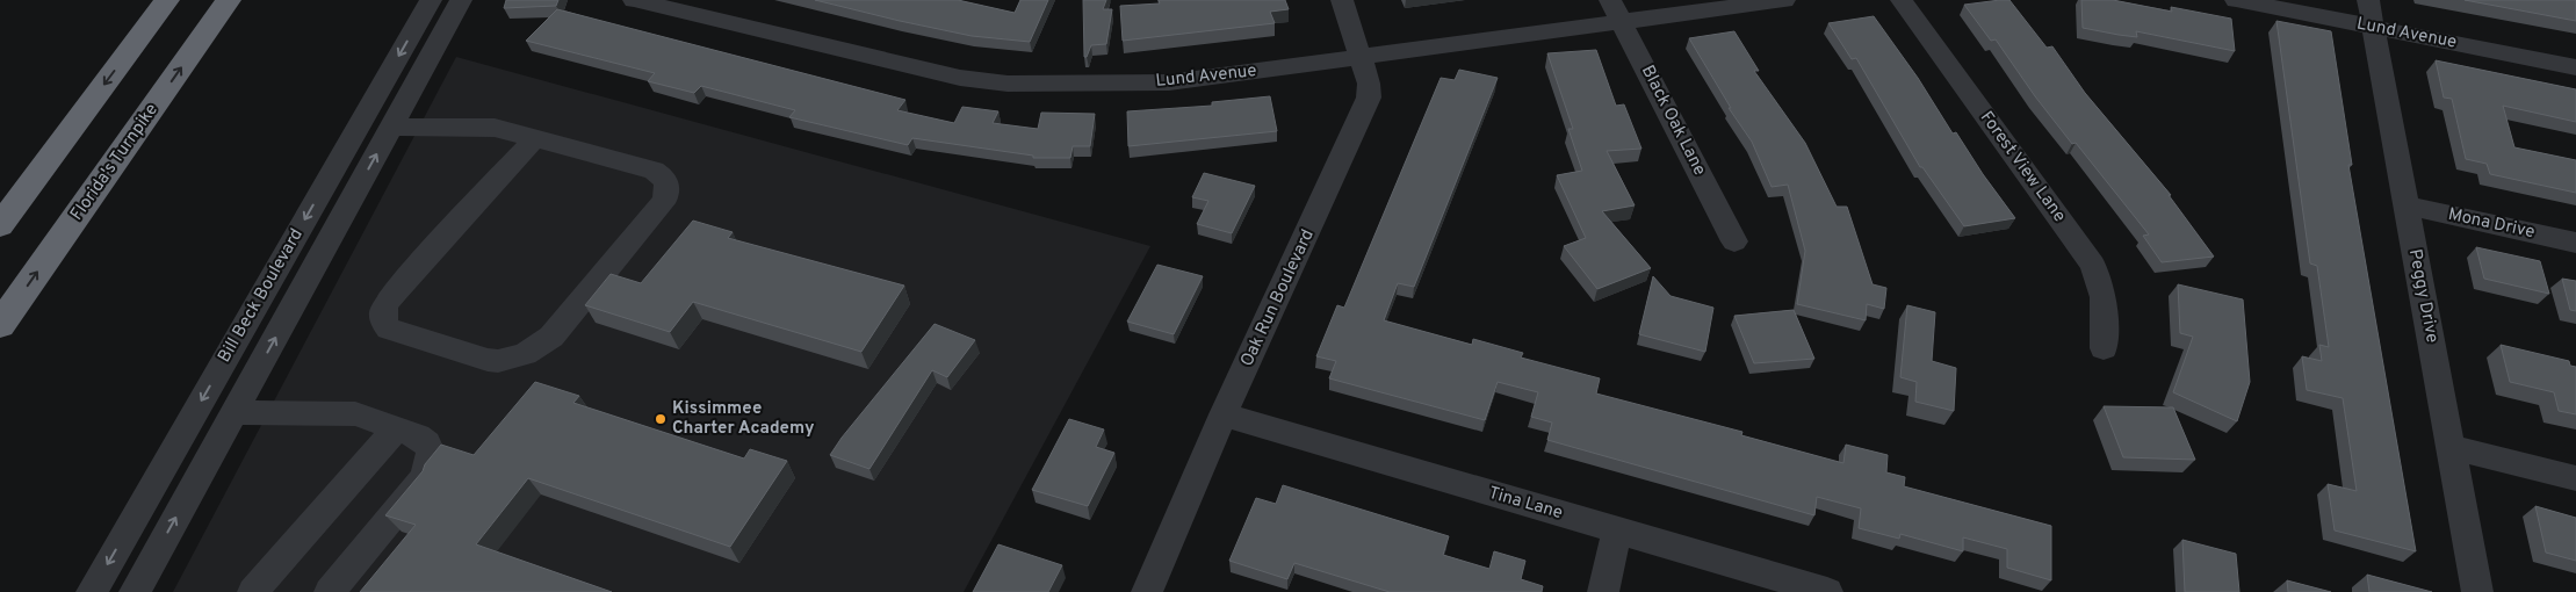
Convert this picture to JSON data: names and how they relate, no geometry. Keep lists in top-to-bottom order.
{
  "streets": {
    "highway": ["Florida's Turnpike"],
    "street": [
      "Lund Avenue",
      "Black Oak Lane",
      "Forest View Lane",
      "Mona Drive",
      "Bill Beck Boulevard",
      "Peggy Drive",
      "Oak Run Boulevard",
      "Tina Lane"
    ]
  },
  "crossings": [
    ["Lund Avenue", "Black Oak Lane"],
    ["Lund Avenue", "Peggy Drive"],
    ["Lund Avenue", "Oak Run Boulevard"],
    ["Mona Drive", "Peggy Drive"],
    ["Oak Run Boulevard", "Tina Lane"]
  ],
  "places": ["Kissimmee Charter Academy"]
}
